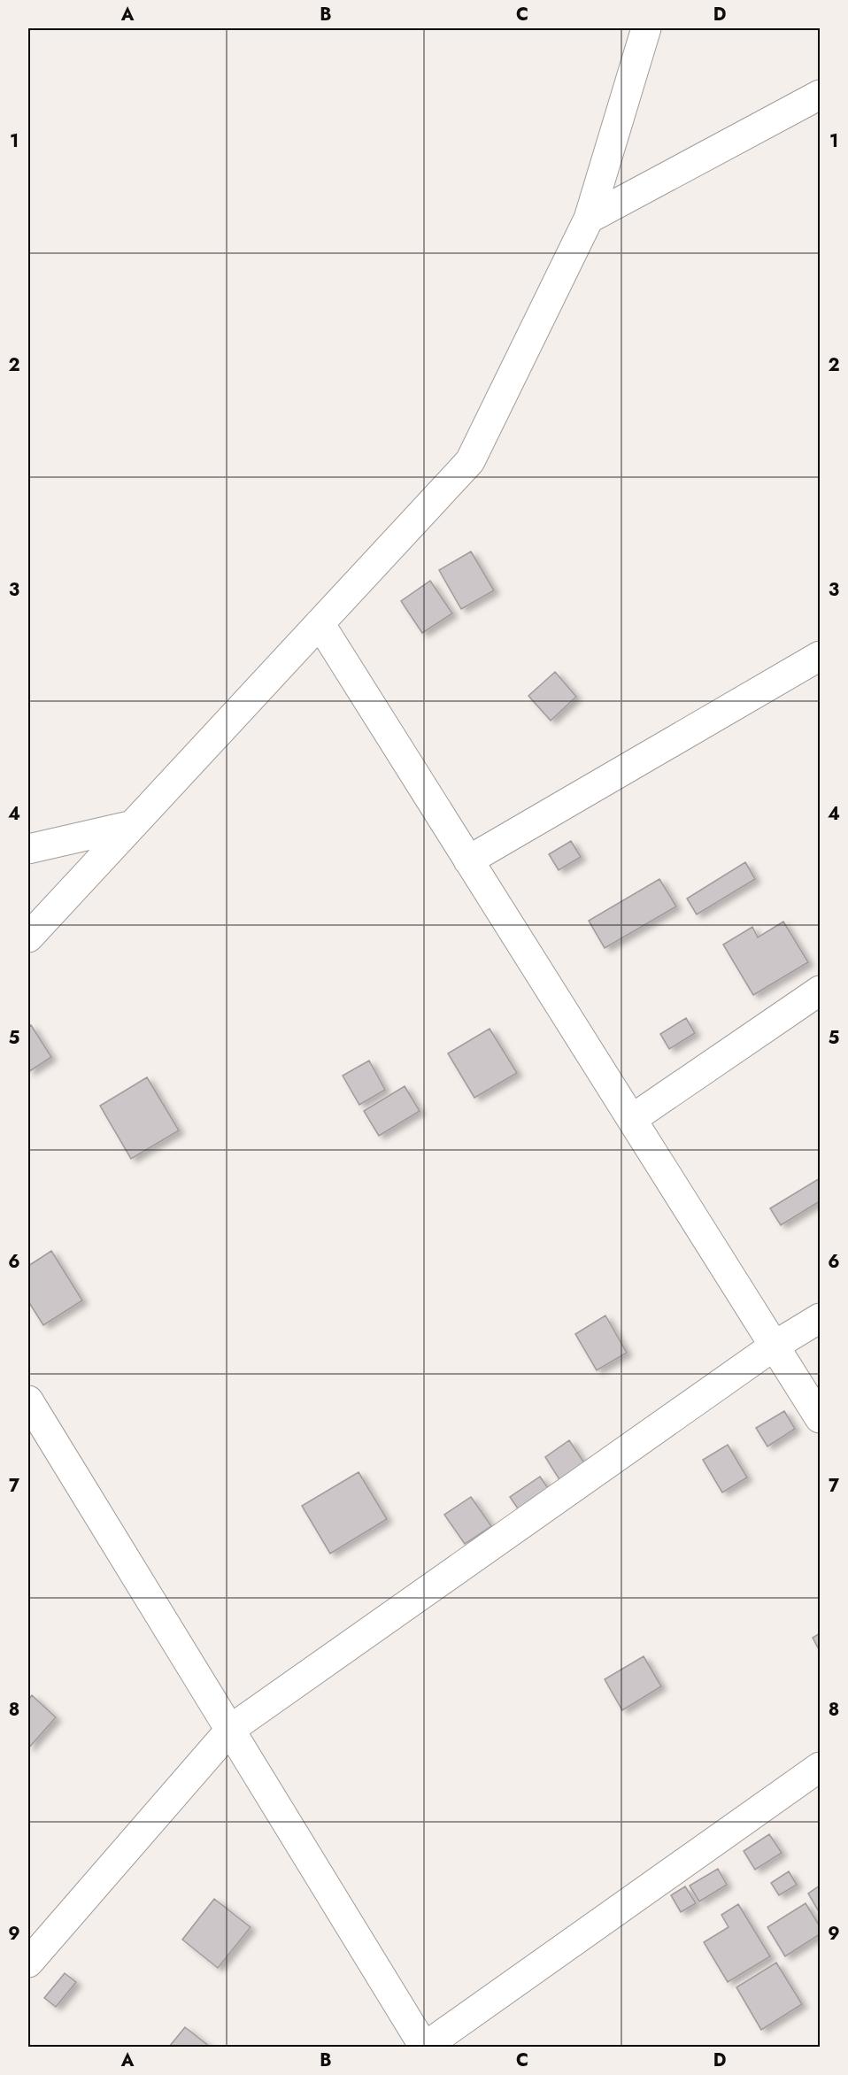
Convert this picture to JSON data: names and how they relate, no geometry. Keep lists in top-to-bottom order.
{
  "grid": {
    "columns": [
      "A",
      "B",
      "C",
      "D"
    ],
    "rows": [
      "1",
      "2",
      "3",
      "4",
      "5",
      "6",
      "7",
      "8",
      "9"
    ]
  }
}
